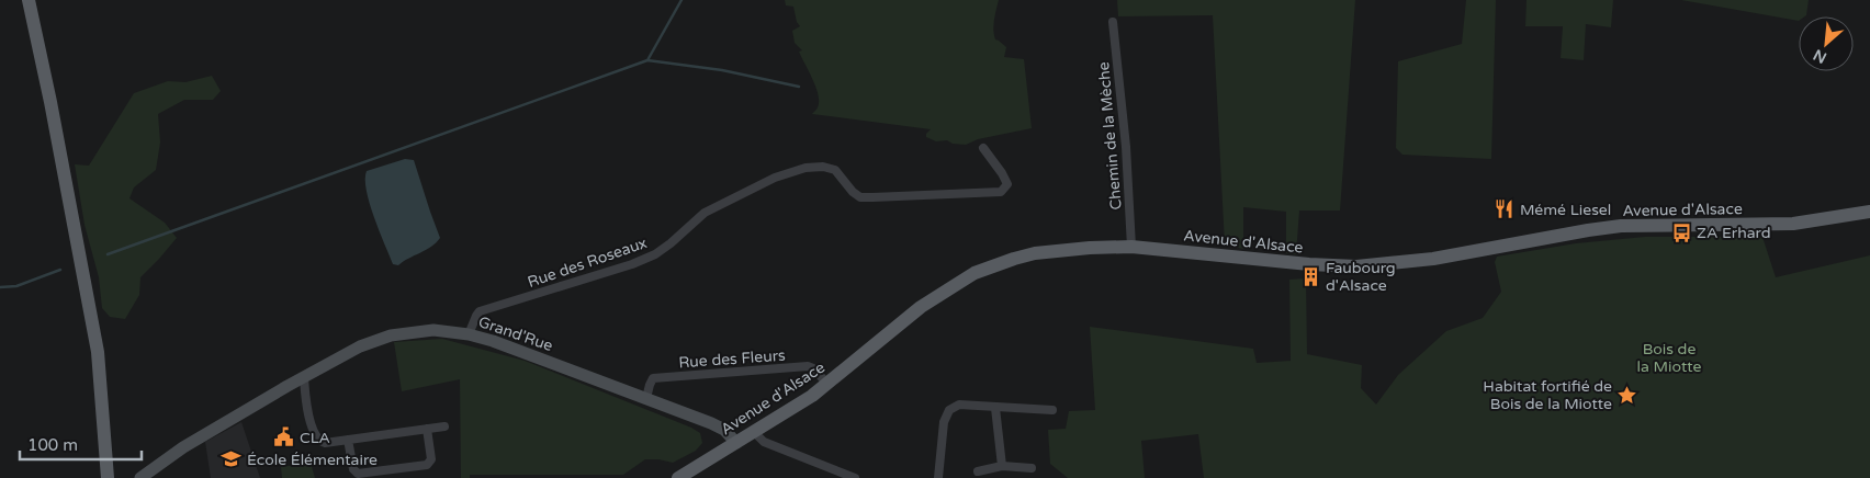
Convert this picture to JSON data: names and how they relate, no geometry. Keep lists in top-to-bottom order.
{
  "streets": {
    "main road": ["Avenue d'Alsace"],
    "street": [
      "Chemin de la Mèche",
      "Rue des Roseaux",
      "Grand'Rue",
      "Rue des Fleurs"
    ]
  },
  "crossings": [
    ["Chemin de la Mèche", "Avenue d'Alsace"],
    ["Avenue d'Alsace", "Grand'Rue"],
    ["Avenue d'Alsace", "Rue des Fleurs"],
    ["Rue des Roseaux", "Grand'Rue"],
    ["Grand'Rue", "Rue des Fleurs"]
  ],
  "parks": ["Bois de la Miotte"],
  "places": {
    "restaurant": ["Mémé Liesel"],
    "bus stop": ["ZA Erhard"],
    "building": ["Faubourg d'Alsace"],
    "place": ["Habitat fortifié de Bois de la Miotte"],
    "public building": ["CLA"],
    "school or university": ["École Élémentaire"]
  },
  "scale_bar": "100 m",
  "north": "bottom left"
}
